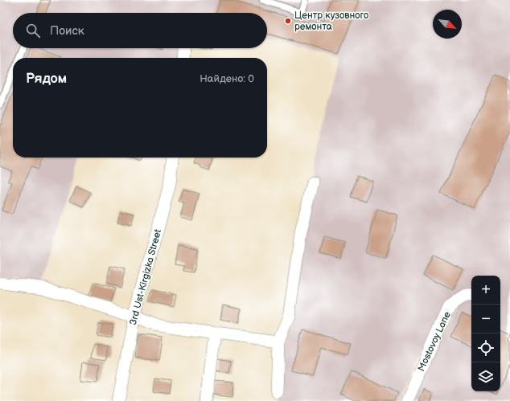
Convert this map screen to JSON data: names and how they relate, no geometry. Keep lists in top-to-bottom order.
{
  "streets": {
    "street": ["3rd Ust-Kirgizka Street", "Mostovoy Lane"]
  },
  "places": ["Центр кузовного ремонта"],
  "north": "bottom right",
  "page": {
    "search": "Поиск",
    "heading": ["Рядом", "Найдено: 0"],
    "map_buttons": ["+", "−"]
  }
}
